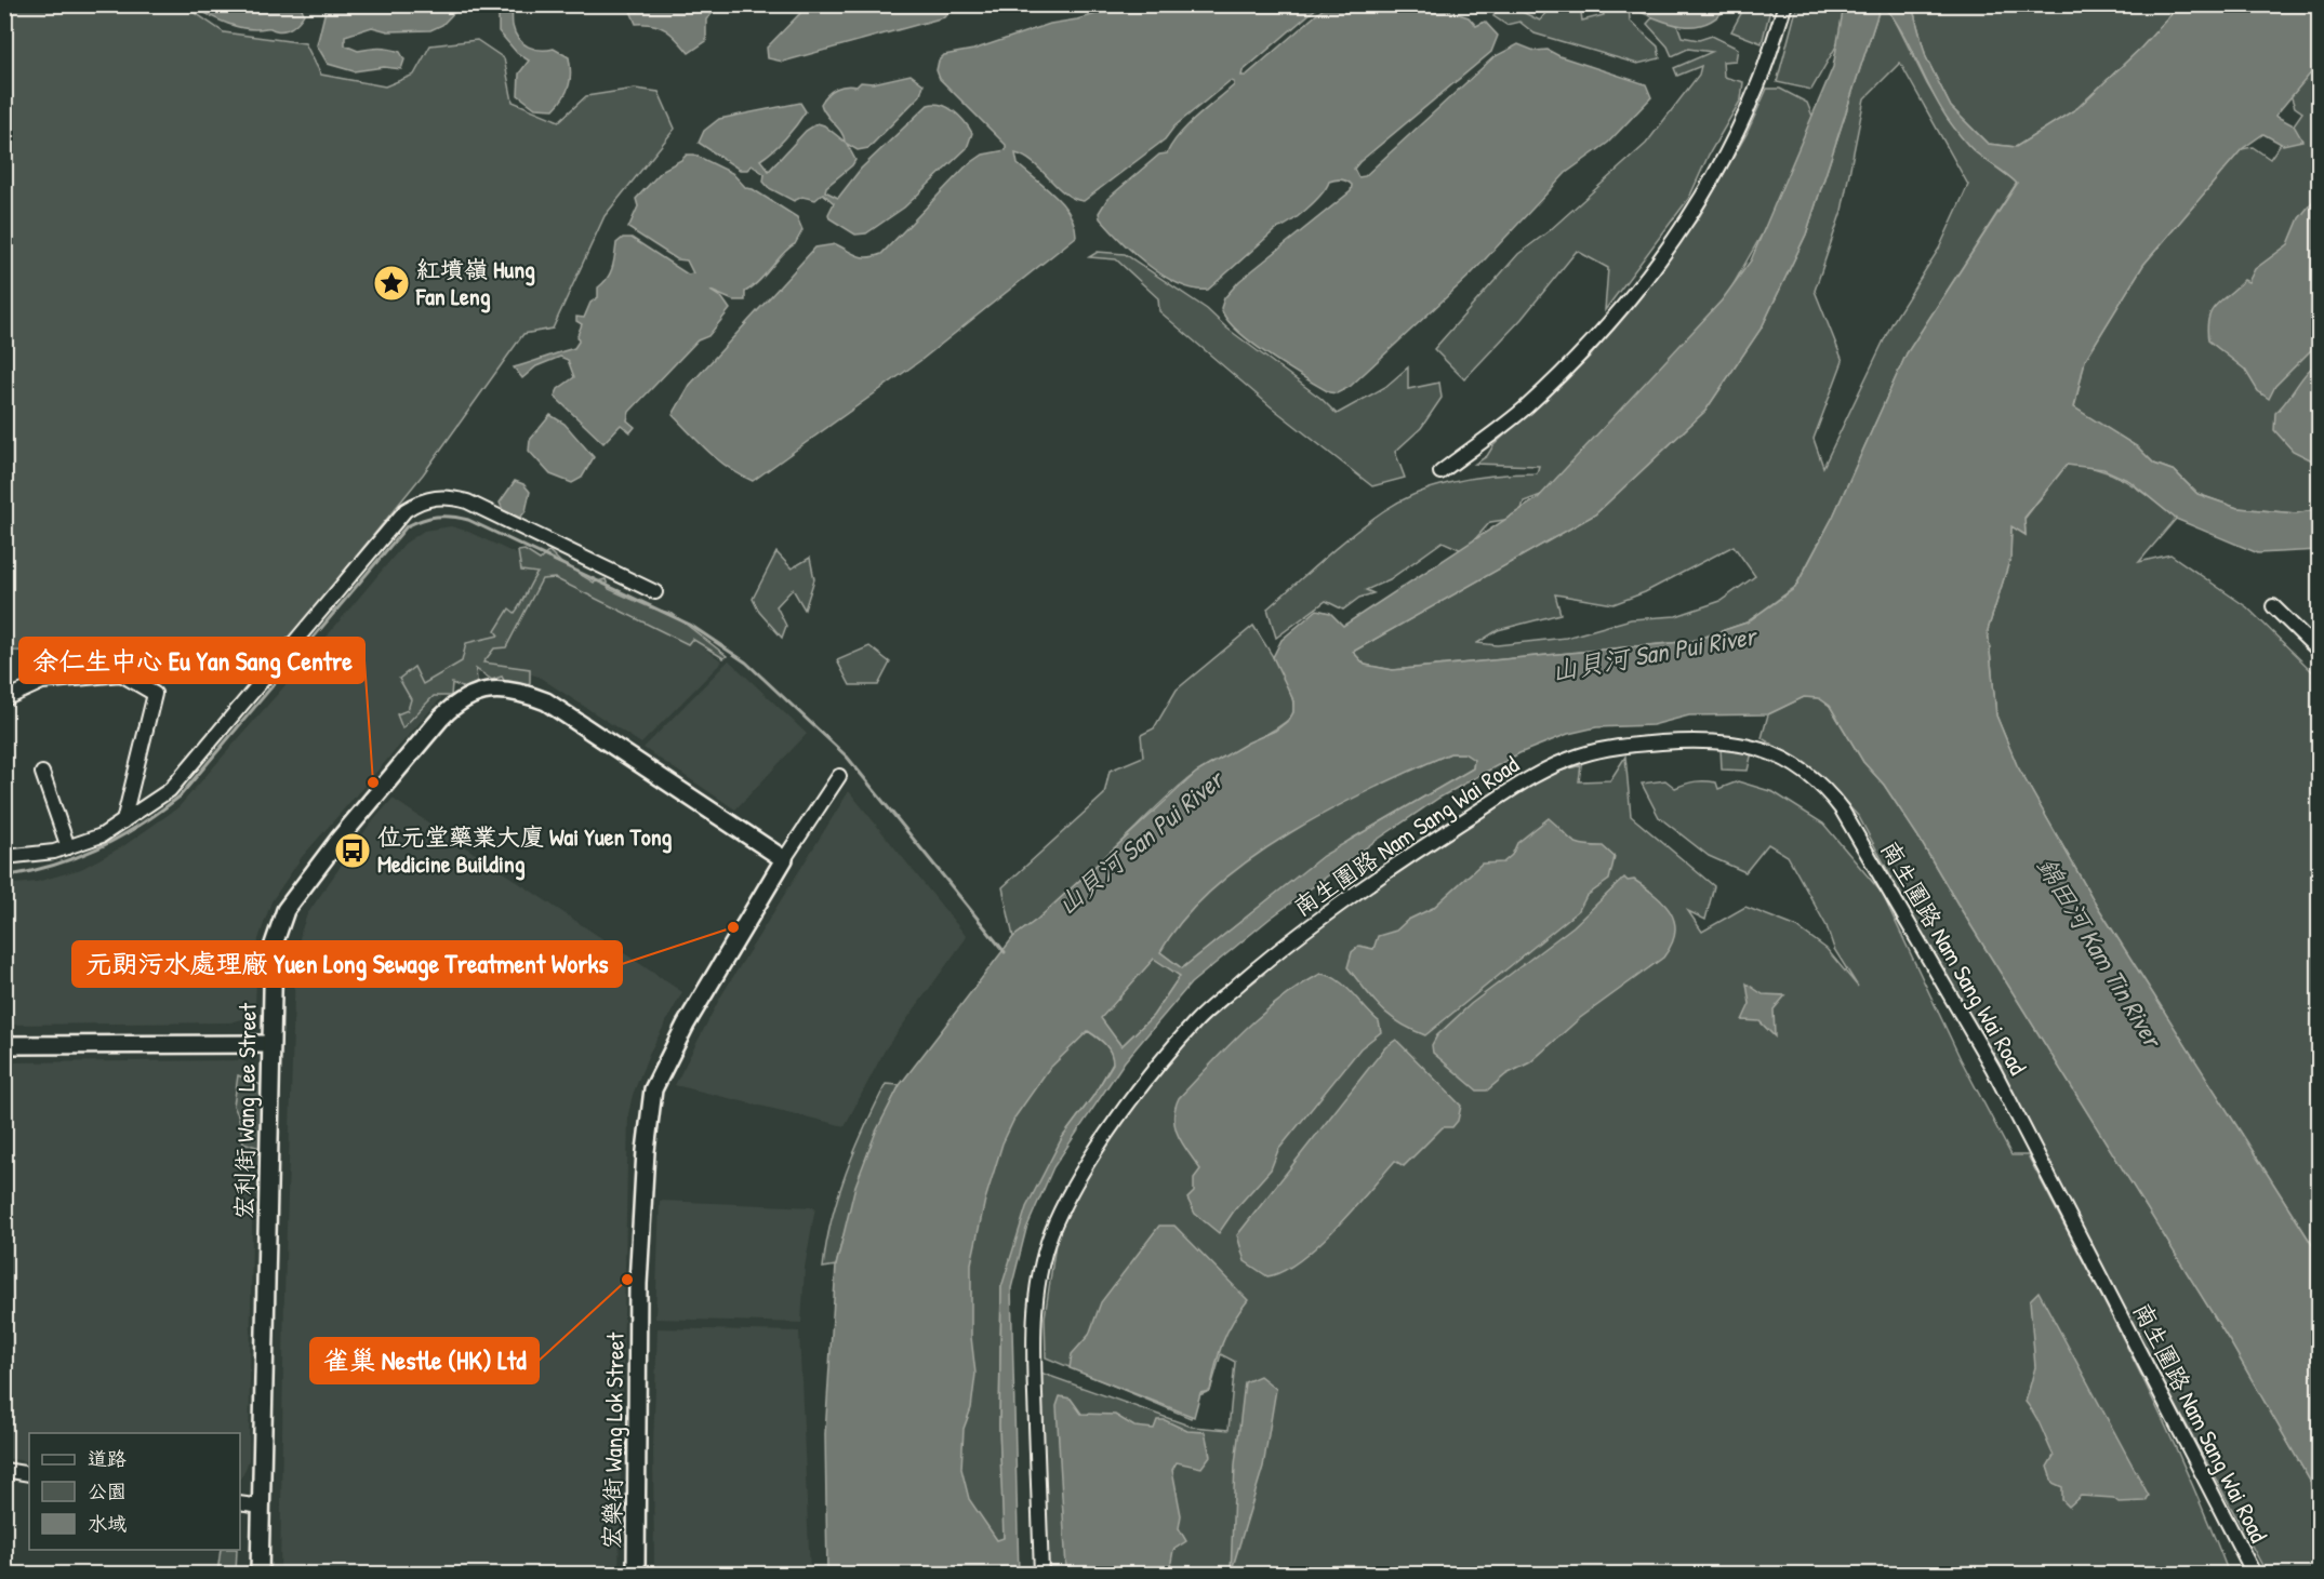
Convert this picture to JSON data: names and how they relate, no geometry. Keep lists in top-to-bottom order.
{
  "streets": {
    "street": ["南生圍路 Nam Sang Wai Road", "宏利街 Wang Lee Street", "宏樂街 Wang Lok Street"]
  },
  "crossings": [
    ["宏利街 Wang Lee Street", "宏樂街 Wang Lok Street"]
  ],
  "water": ["山貝河 San Pui River", "錦田河 Kam Tin River"],
  "places": {
    "place": ["紅墳嶺 Hung Fan Leng"],
    "other": ["余仁生中心 Eu Yan Sang Centre", "元朗污水處理廠 Yuen Long Sewage Treatment Works", "雀巢 Nestle (HK) Ltd"],
    "bus stop": ["位元堂藥業大廈 Wai Yuen Tong Medicine Building"]
  },
  "legend": ["道路", "公園", "水域"]
}
